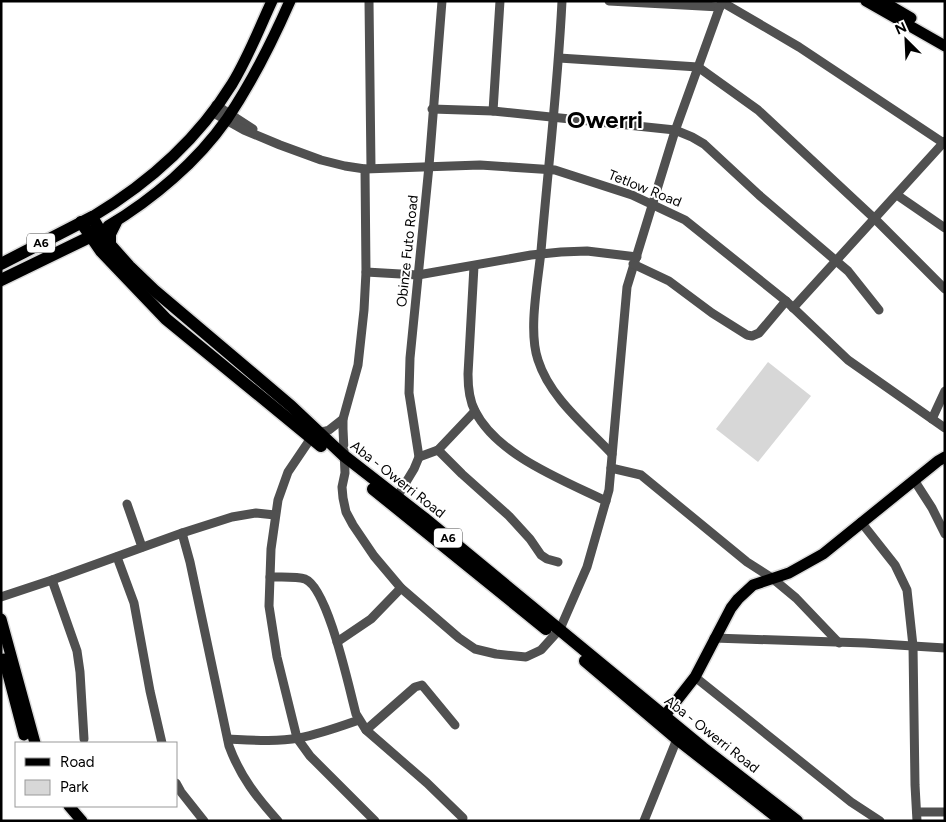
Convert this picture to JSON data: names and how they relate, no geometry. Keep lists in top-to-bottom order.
{
  "streets": {
    "highway": ["A6", "Aba - Owerri Road"],
    "street": ["Tetlow Road", "Obinze Futo Road"]
  },
  "crossings": [
    ["Tetlow Road", "Obinze Futo Road"],
    ["A6", "Aba - Owerri Road"]
  ],
  "districts": ["Owerri"],
  "legend": ["Road", "Park"],
  "north": "top left"
}
